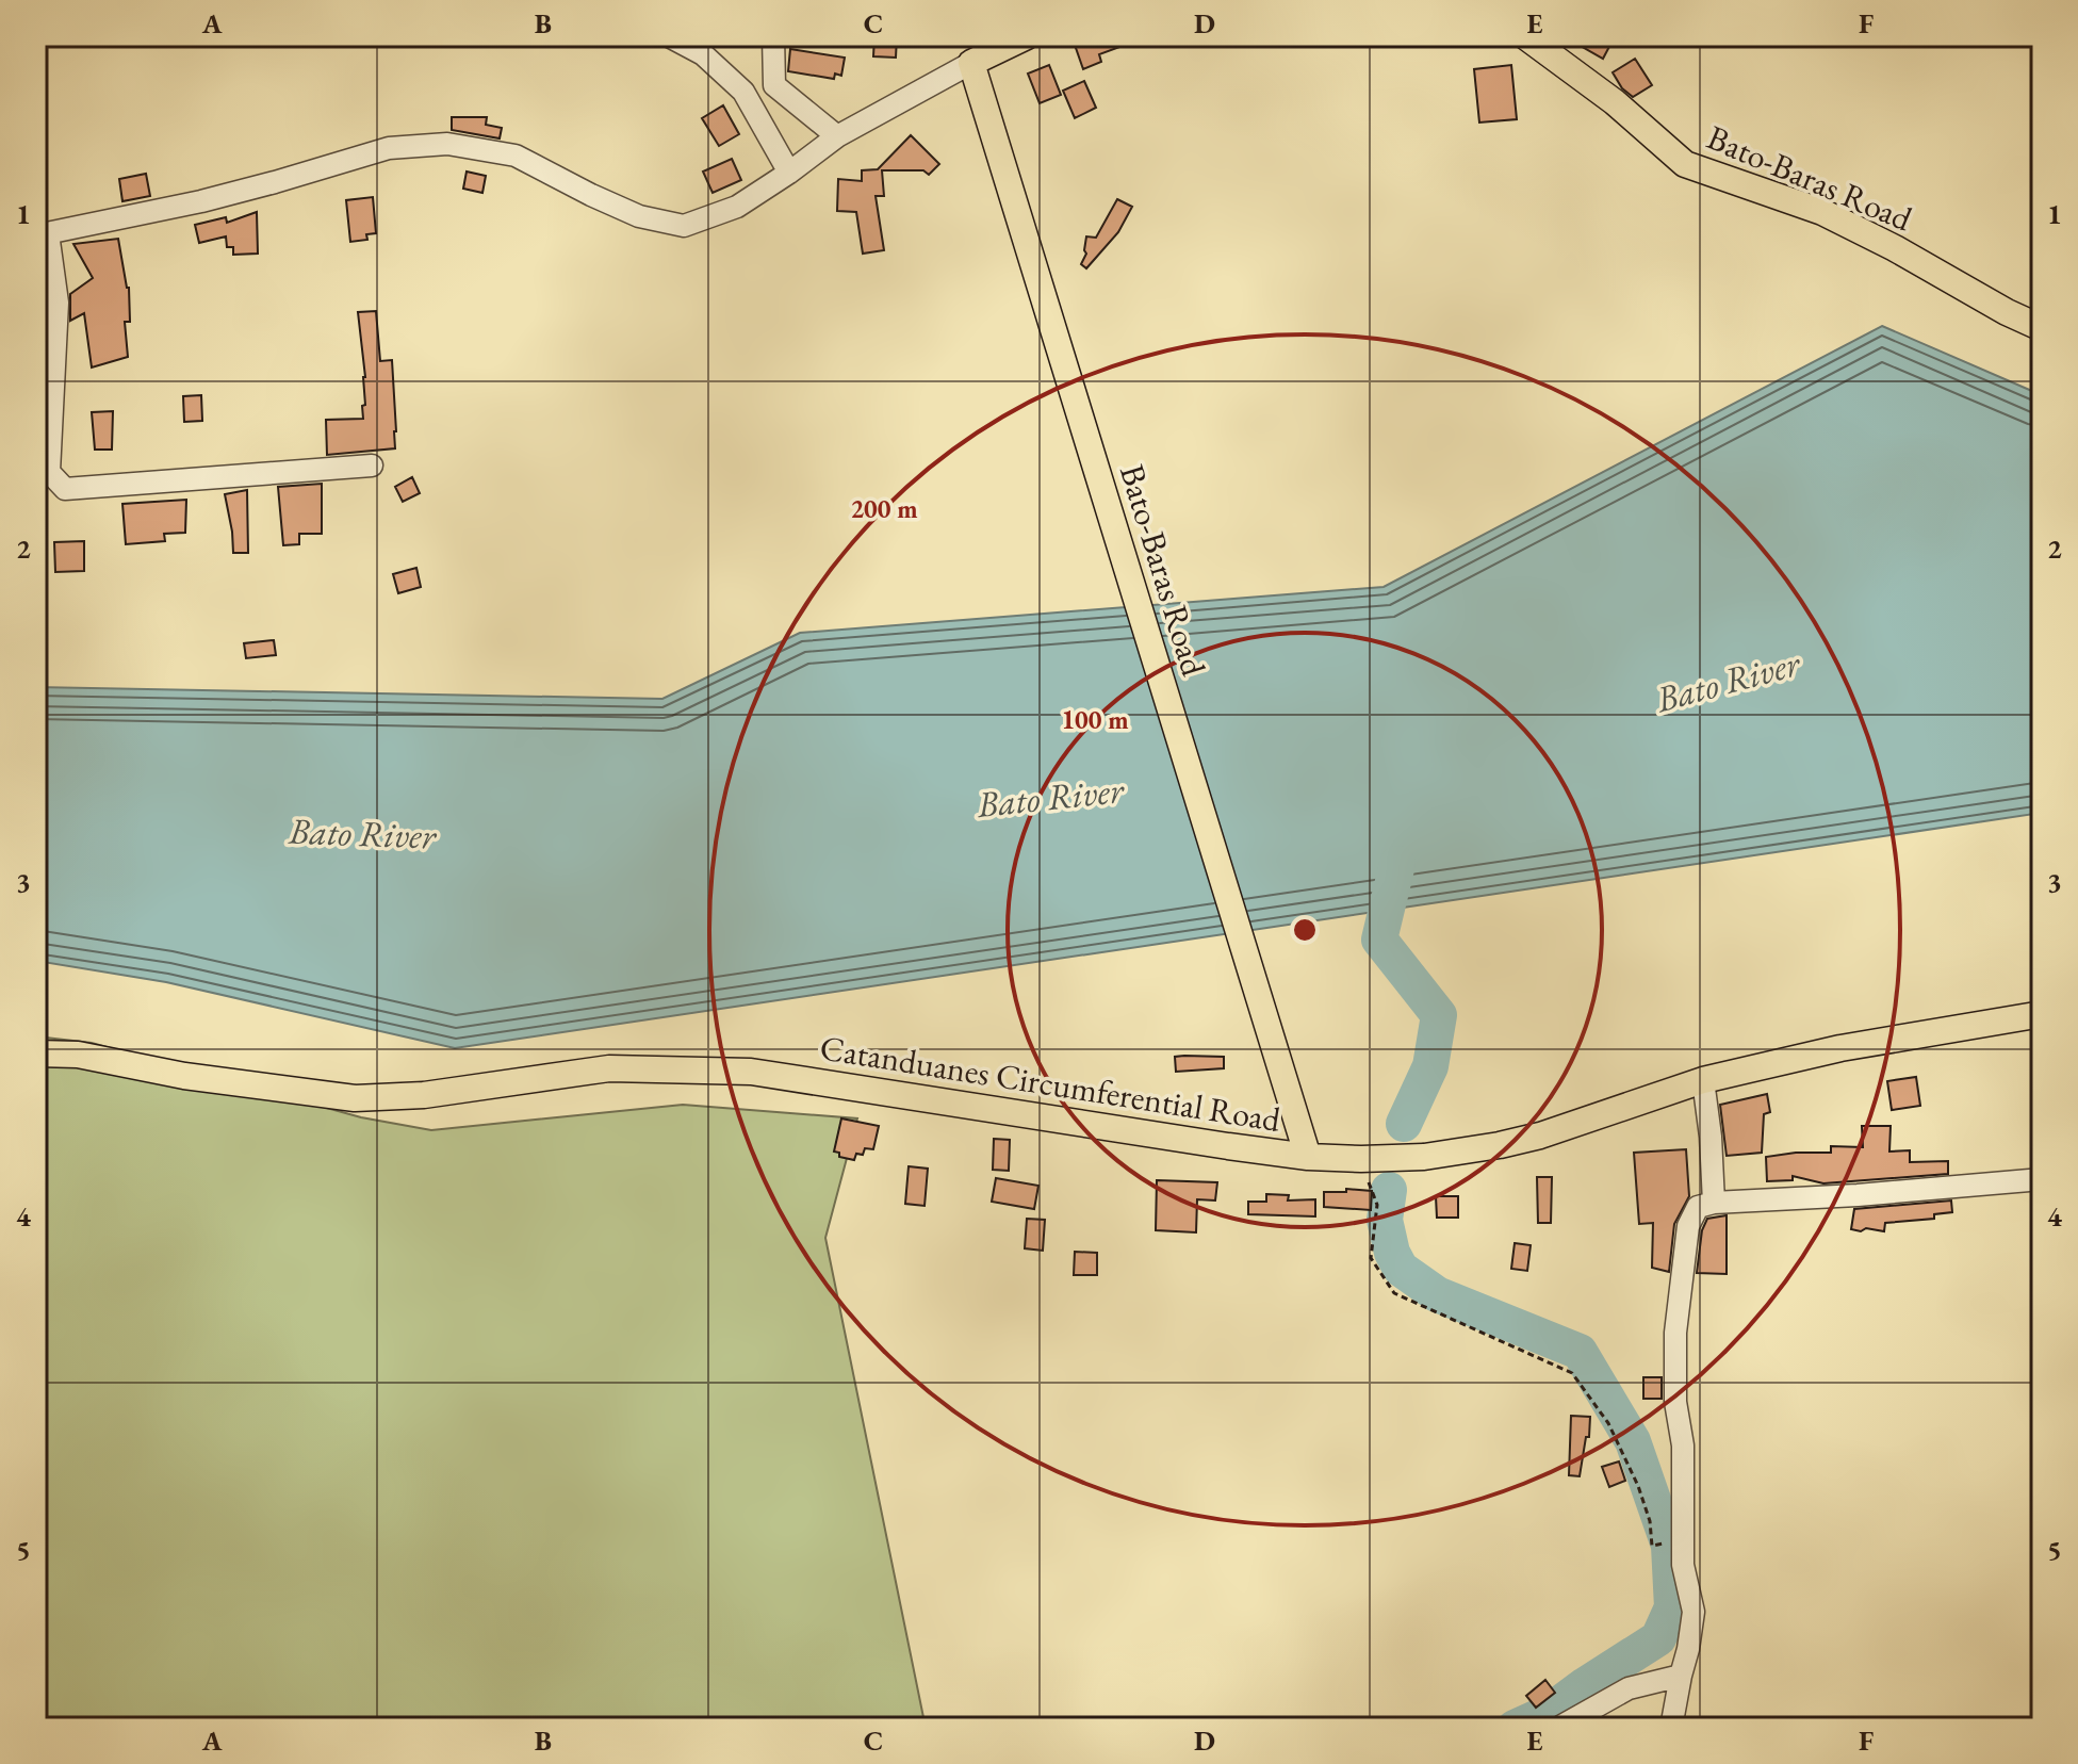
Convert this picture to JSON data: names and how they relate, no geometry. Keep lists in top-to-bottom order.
{
  "streets": {
    "main road": ["Bato-Baras Road", "Catanduanes Circumferential Road"]
  },
  "crossings": [
    ["Bato-Baras Road", "Catanduanes Circumferential Road"]
  ],
  "water": ["Bato River"],
  "grid": {
    "columns": [
      "A",
      "B",
      "C",
      "D",
      "E",
      "F"
    ],
    "rows": [
      "1",
      "2",
      "3",
      "4",
      "5"
    ]
  },
  "rings": ["200 m", "100 m"]
}
